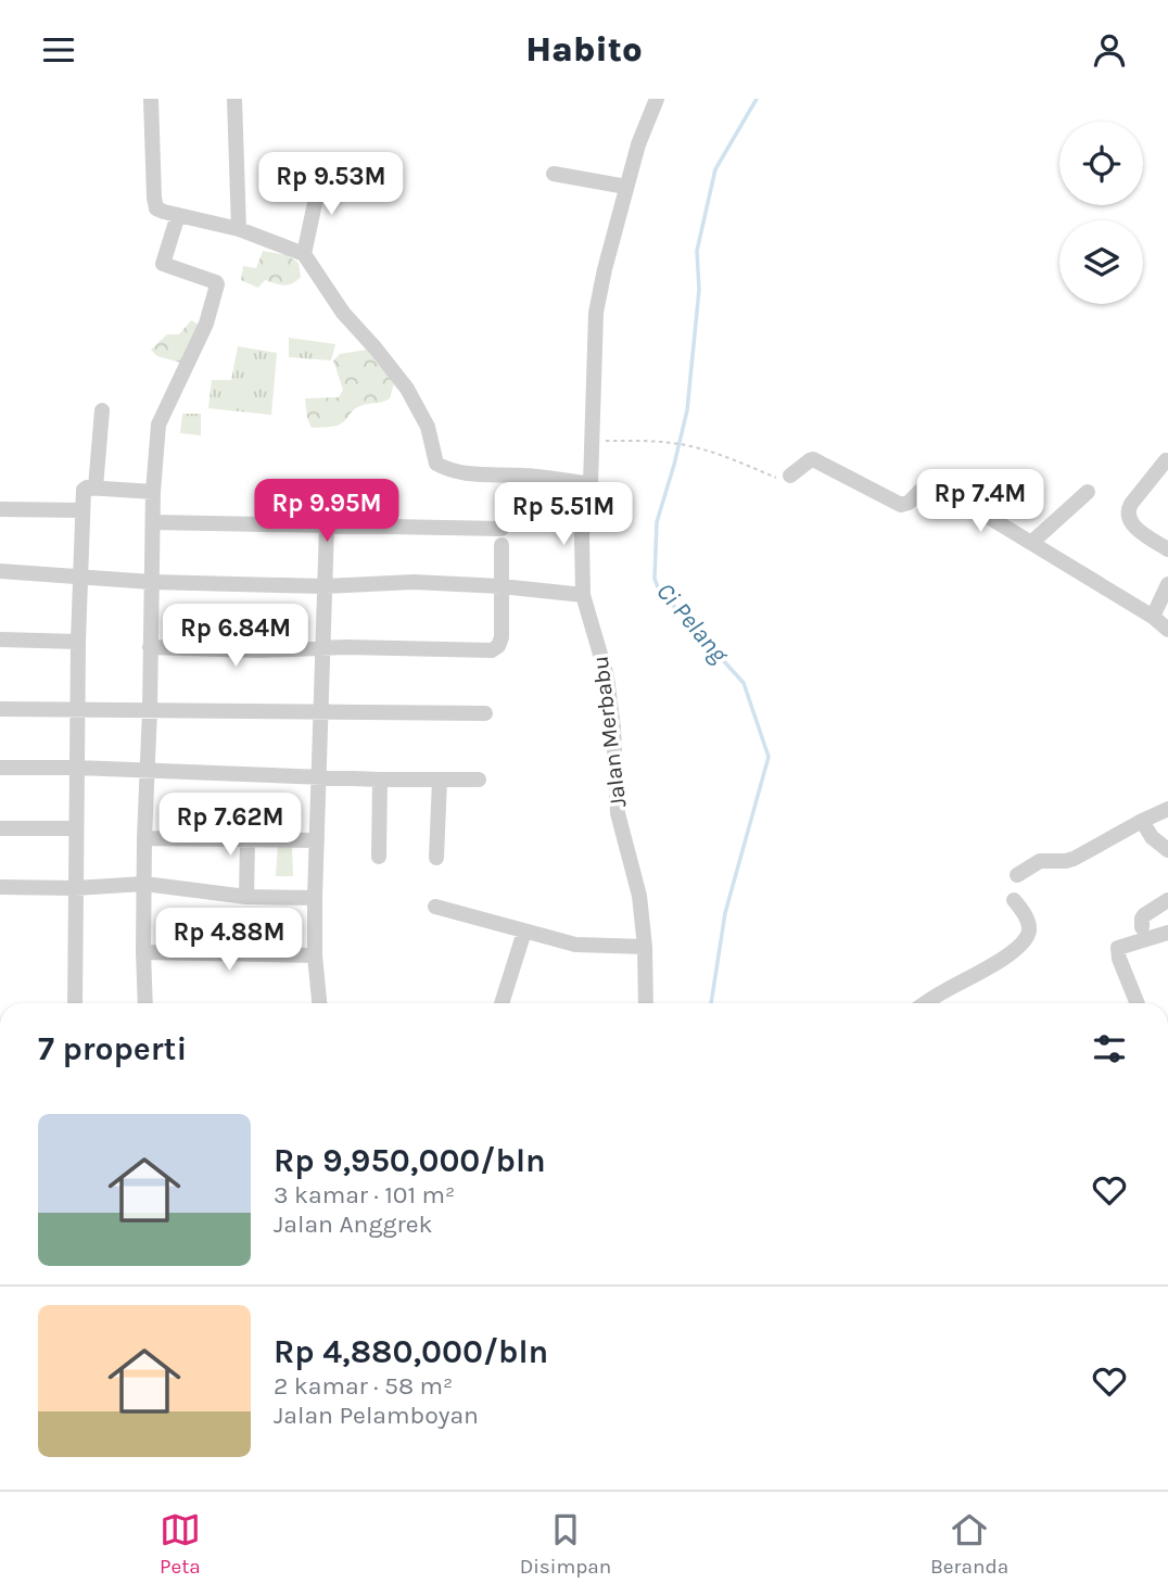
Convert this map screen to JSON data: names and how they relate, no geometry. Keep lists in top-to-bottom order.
{
  "streets": {
    "street": ["Jalan Merbabu"]
  },
  "water": ["Ci Pelang"],
  "page": {
    "header": "Habito",
    "price": [
      "Rp 9.53M",
      "Rp 7.4M",
      "Rp 9.95M",
      "Rp 5.51M",
      "Rp 6.84M",
      "Rp 7.62M",
      "Rp 4.88M"
    ],
    "heading": "7 properti",
    "list": [
      {
        "name": "Rp 9,950,000/bln",
        "note": "3 kamar · 101 m² · Jalan Anggrek"
      },
      {
        "name": "Rp 4,880,000/bln",
        "note": "2 kamar · 58 m² · Jalan Pelamboyan"
      }
    ],
    "tabs": ["Peta", "Disimpan", "Beranda"]
  }
}
